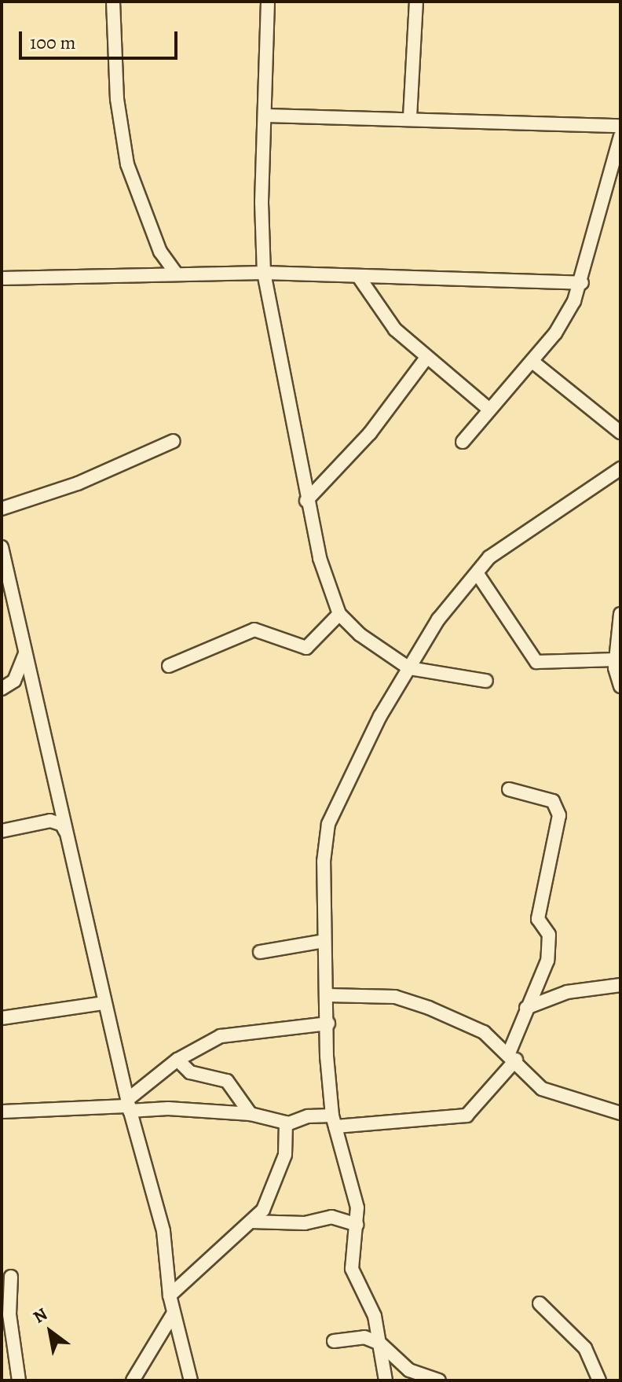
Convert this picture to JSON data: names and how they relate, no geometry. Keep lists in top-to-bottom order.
{
  "scale_bar": "100 m",
  "north": "top left"
}
